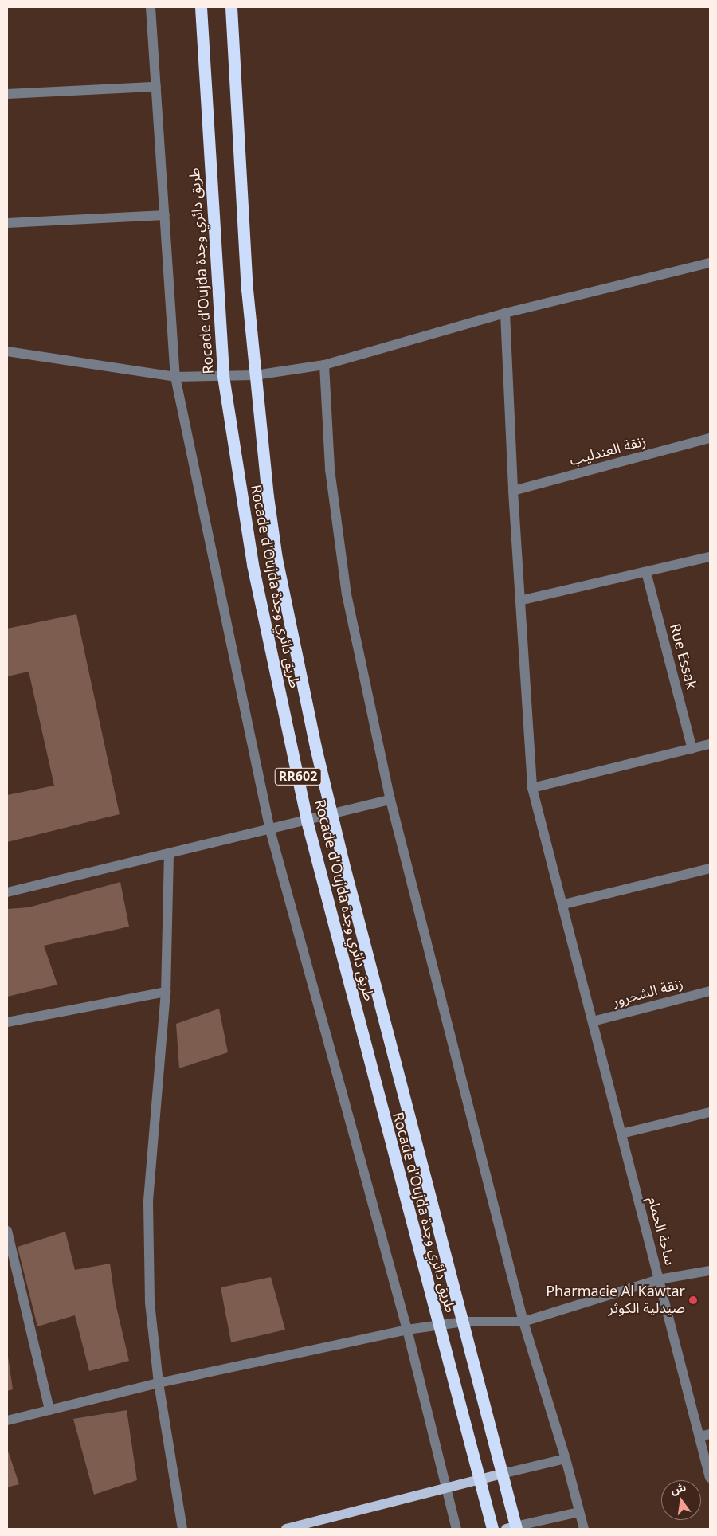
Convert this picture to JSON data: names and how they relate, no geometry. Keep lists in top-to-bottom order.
{
  "streets": {
    "highway": ["Rocade d'Oujda طريق دائري وجدة", "RR602"],
    "street": [
      "زنقة العندليب",
      "Rue Essak",
      "زنقة الشحرور",
      "ساحة الحمام"
    ]
  },
  "crossings": [
    ["زنقة العندليب", "ساحة الحمام"],
    ["زنقة الشحرور", "ساحة الحمام"]
  ],
  "places": ["Pharmacie Al Kawtar صيدلية الكوثر"],
  "north": "top"
}
